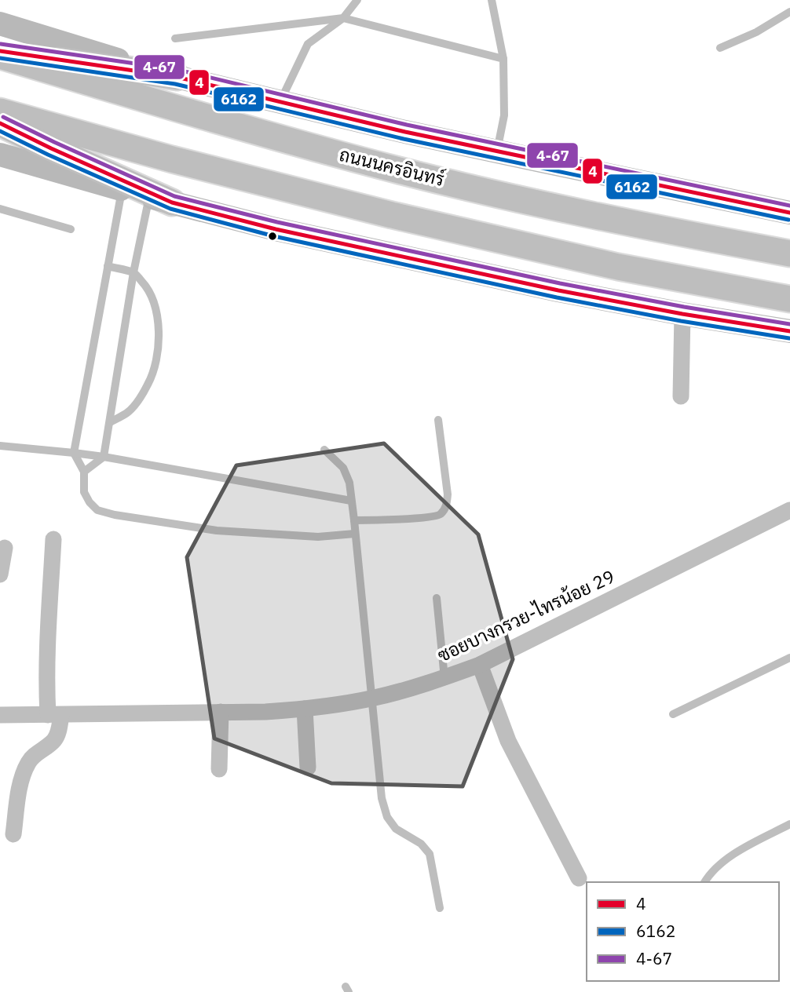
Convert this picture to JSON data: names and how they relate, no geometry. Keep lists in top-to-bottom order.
{
  "streets": {
    "main road": ["ถนนนครอินทร์"],
    "street": ["ซอยบางกรวย-ไทรน้อย 29"]
  },
  "lines": ["transit line 4-67", "transit line 4", "transit line 6162"],
  "legend": ["4", "6162", "4-67"]
}
